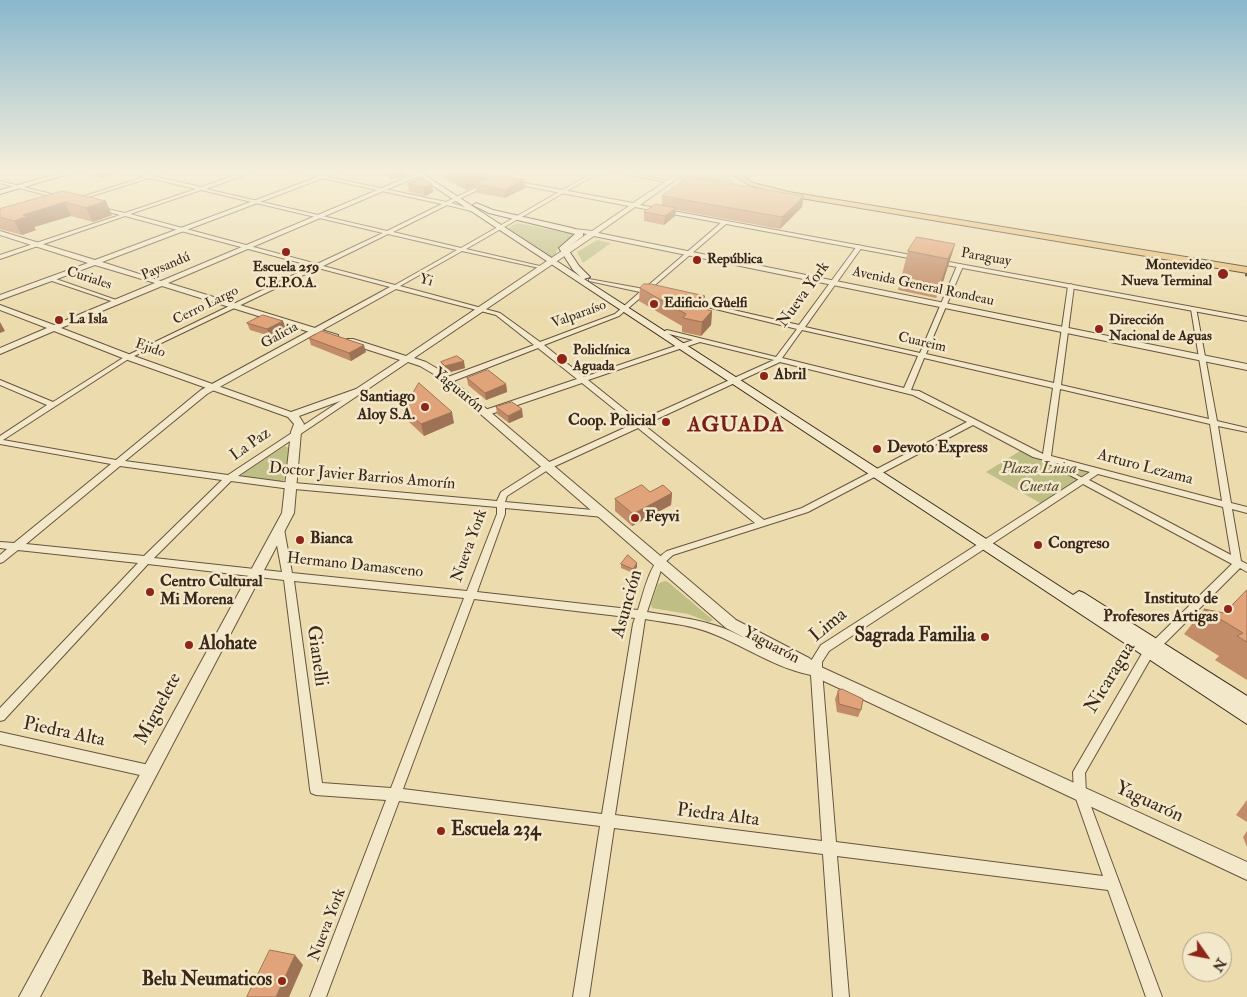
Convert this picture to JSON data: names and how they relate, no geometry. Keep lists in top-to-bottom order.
{
  "streets": {
    "main road": ["Avenida General Rondeau", "La Paz"],
    "street": [
      "Paraguay",
      "Paysandú",
      "Curiales",
      "Yi",
      "Nueva York",
      "Cerro Largo",
      "Valparaíso",
      "Galicia",
      "Cuareim",
      "Ejido",
      "Yaguarón",
      "Arturo Lezama",
      "Doctor Javier Barrios Amorín",
      "Hermano Damasceno",
      "Asunción",
      "Lima",
      "Gianelli",
      "Nicaragua",
      "Miguelete",
      "Piedra Alta"
    ]
  },
  "crossings": [
    ["Paraguay", "Nueva York"],
    ["Paraguay", "Valparaíso"],
    ["Paysandú", "Curiales"],
    ["Paysandú", "Yi"],
    ["Paysandú", "Ejido"],
    ["Paysandú", "Yaguarón"],
    ["Yi", "Nueva York"],
    ["Yi", "Cerro Largo"],
    ["Yi", "Valparaíso"],
    ["Yi", "Galicia"],
    ["Yi", "La Paz"],
    ["Yi", "Asunción"],
    ["Avenida General Rondeau", "Nueva York"],
    ["Avenida General Rondeau", "Valparaíso"],
    ["Avenida General Rondeau", "Galicia"],
    ["Avenida General Rondeau", "La Paz"],
    ["Nueva York", "Cuareim"],
    ["Nueva York", "Yaguarón"],
    ["Nueva York", "Arturo Lezama"],
    ["Nueva York", "Doctor Javier Barrios Amorín"],
    ["Nueva York", "Hermano Damasceno"],
    ["Nueva York", "Piedra Alta"],
    ["Cerro Largo", "Ejido"],
    ["Cerro Largo", "Yaguarón"],
    ["Cerro Largo", "Doctor Javier Barrios Amorín"],
    ["Valparaíso", "Yaguarón"],
    ["Galicia", "Ejido"],
    ["Galicia", "Yaguarón"],
    ["Galicia", "Doctor Javier Barrios Amorín"],
    ["Galicia", "Hermano Damasceno"],
    ["Yaguarón", "La Paz"],
    ["Yaguarón", "Doctor Javier Barrios Amorín"],
    ["Yaguarón", "Hermano Damasceno"],
    ["Yaguarón", "Asunción"],
    ["Yaguarón", "Lima"],
    ["Yaguarón", "Nicaragua"],
    ["La Paz", "Doctor Javier Barrios Amorín"],
    ["La Paz", "Hermano Damasceno"],
    ["La Paz", "Miguelete"],
    ["Arturo Lezama", "Asunción"],
    ["Arturo Lezama", "Lima"],
    ["Doctor Javier Barrios Amorín", "Miguelete"],
    ["Hermano Damasceno", "Asunción"],
    ["Hermano Damasceno", "Gianelli"],
    ["Hermano Damasceno", "Miguelete"],
    ["Asunción", "Piedra Alta"],
    ["Lima", "Piedra Alta"],
    ["Gianelli", "Miguelete"],
    ["Gianelli", "Piedra Alta"],
    ["Nicaragua", "Piedra Alta"],
    ["Miguelete", "Piedra Alta"]
  ],
  "districts": ["AGUADA"],
  "parks": ["Plaza Luisa Cuesta"],
  "places": [
    "Escuela 259 C.E.P.O.A.",
    "República",
    "Montevideo Nueva Terminal",
    "Edificio Gûelfi",
    "La Isla",
    "Dirección Nacional de Aguas",
    "Policlínica Aguada",
    "Abril",
    "Santiago Aloy S.A.",
    "Coop. Policial",
    "Devoto Express",
    "Feyvi",
    "Bianca",
    "Congreso",
    "Centro Cultural Mi Morena",
    "Instituto de Profesores Artigas",
    "Sagrada Familia",
    "Alohate",
    "Escuela 234",
    "Belu Neumaticos"
  ],
  "north": "bottom right"
}
